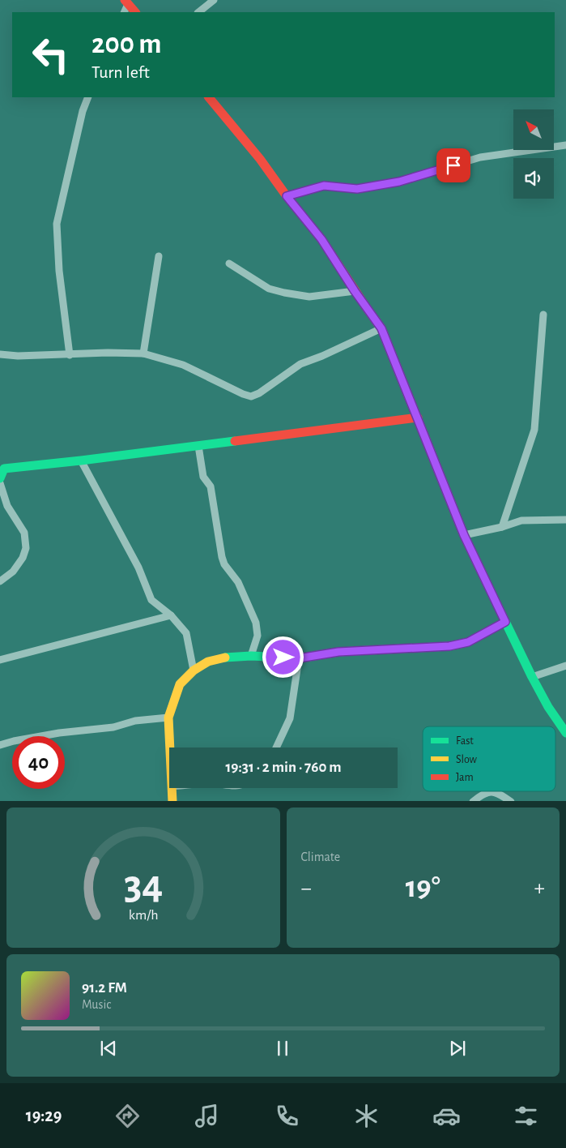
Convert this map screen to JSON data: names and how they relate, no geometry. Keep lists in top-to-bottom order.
{
  "legend": ["Fast", "Slow", "Jam"],
  "north": "top left",
  "page": {
    "turn": ["200 m", "Turn left"],
    "limit": "40",
    "trip": "19:31 · 2 min · 760 m",
    "tile": "Climate",
    "heat": ["−", "19°", "+"],
    "song": ["91.2 FM", "Music"],
    "tabs": "19:29",
    "gauge": ["34", "km/h"]
  }
}
